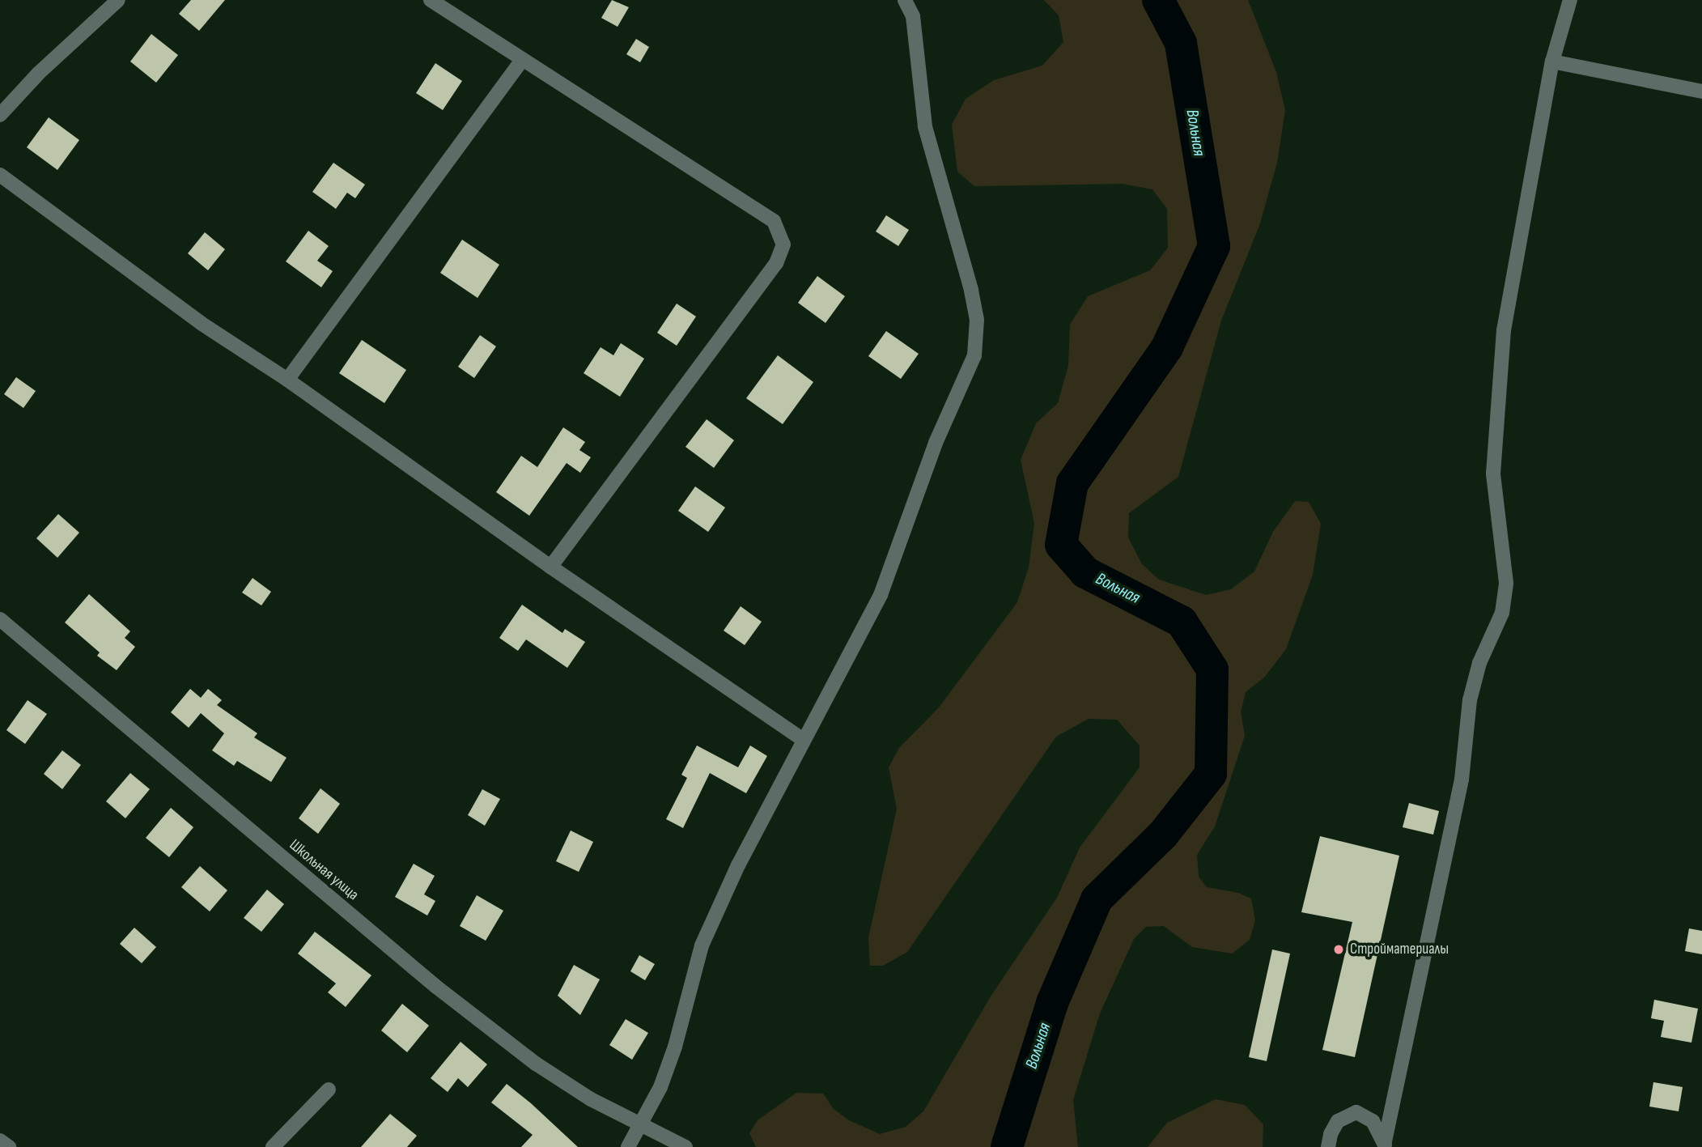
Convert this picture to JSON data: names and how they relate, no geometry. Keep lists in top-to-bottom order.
{
  "streets": {
    "street": ["Школьная улица"]
  },
  "water": ["Вольная"],
  "places": ["Стройматериалы"]
}
